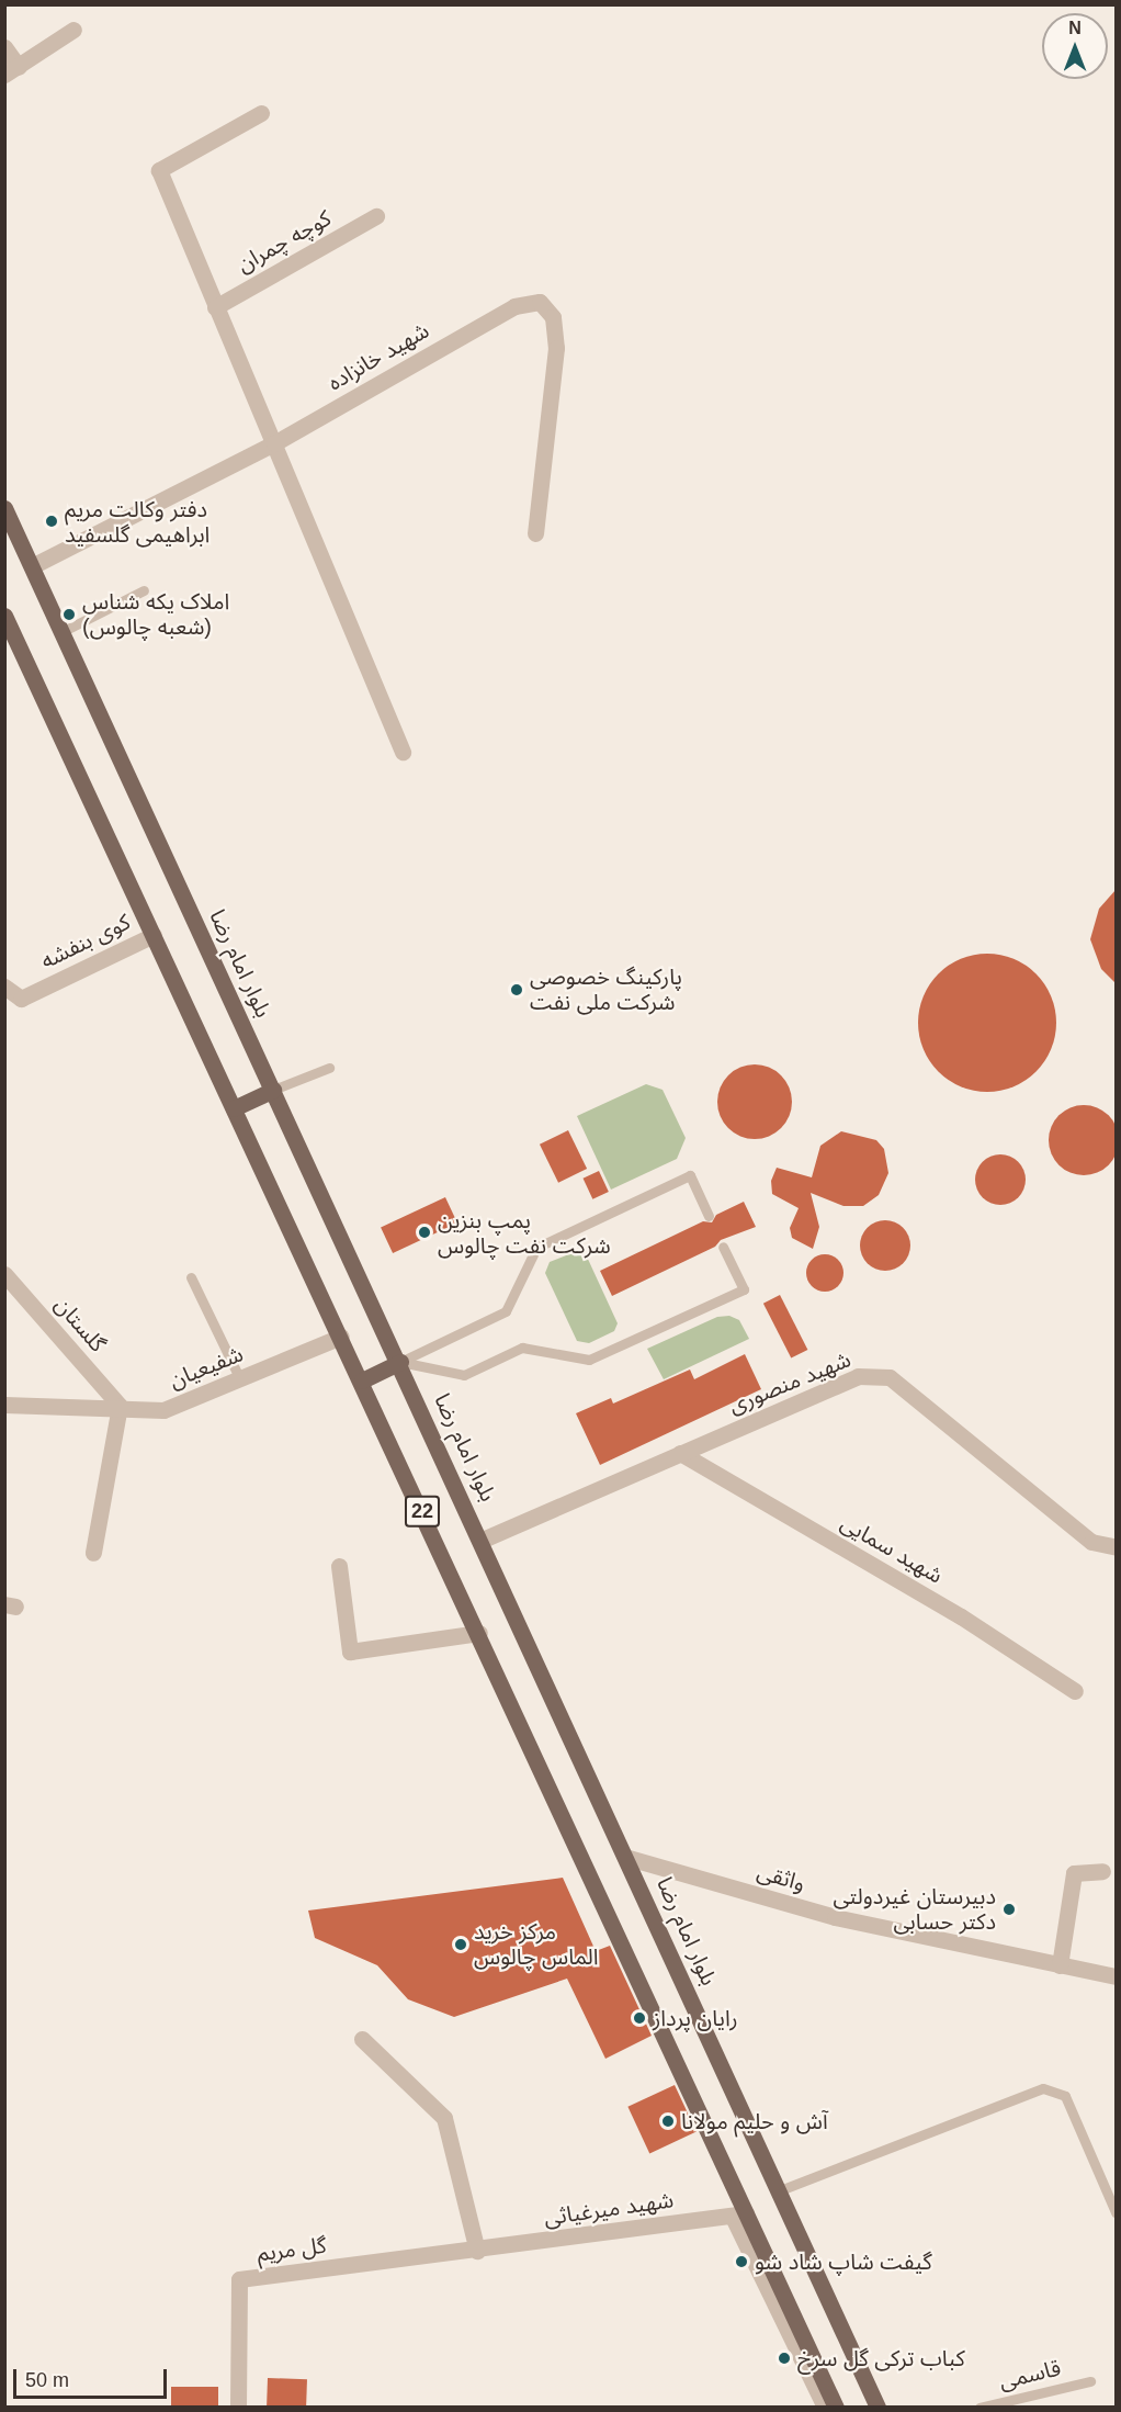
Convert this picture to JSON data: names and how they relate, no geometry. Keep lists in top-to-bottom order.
{
  "streets": {
    "main road": ["بلوار امام رضا", "22"],
    "street": [
      "کوچه چمران",
      "شهید خانزاده",
      "کوی بنفشه",
      "گلستان",
      "شفیعیان",
      "شهید منصوری",
      "شهید سمایی",
      "واثقی",
      "شهید میرغیاثی",
      "گل مریم"
    ],
    "lane": ["قاسمی"]
  },
  "crossings": [
    ["شهید خانزاده", "بلوار امام رضا"],
    ["کوی بنفشه", "22"],
    ["بلوار امام رضا", "شهید منصوری"],
    ["بلوار امام رضا", "واثقی"],
    ["گلستان", "شفیعیان"],
    ["شفیعیان", "22"],
    ["شهید منصوری", "شهید سمایی"],
    ["22", "شهید میرغیاثی"],
    ["شهید میرغیاثی", "گل مریم"]
  ],
  "places": [
    "دفتر وکالت مریم ابراهیمی گلسفید",
    "املاک یکه شناس (شعبه چالوس)",
    "پارکینگ خصوصی شرکت ملی نفت",
    "پمپ بنزین شرکت نفت چالوس",
    "دبیرستان غیردولتی دکتر حسابی",
    "مرکز خرید الماس چالوس",
    "رایان پرداز",
    "آش و حلیم مولانا",
    "گیفت شاپ شاد شو",
    "کباب ترکی گل سرخ"
  ],
  "scale_bar": "50 m",
  "north": "top"
}
